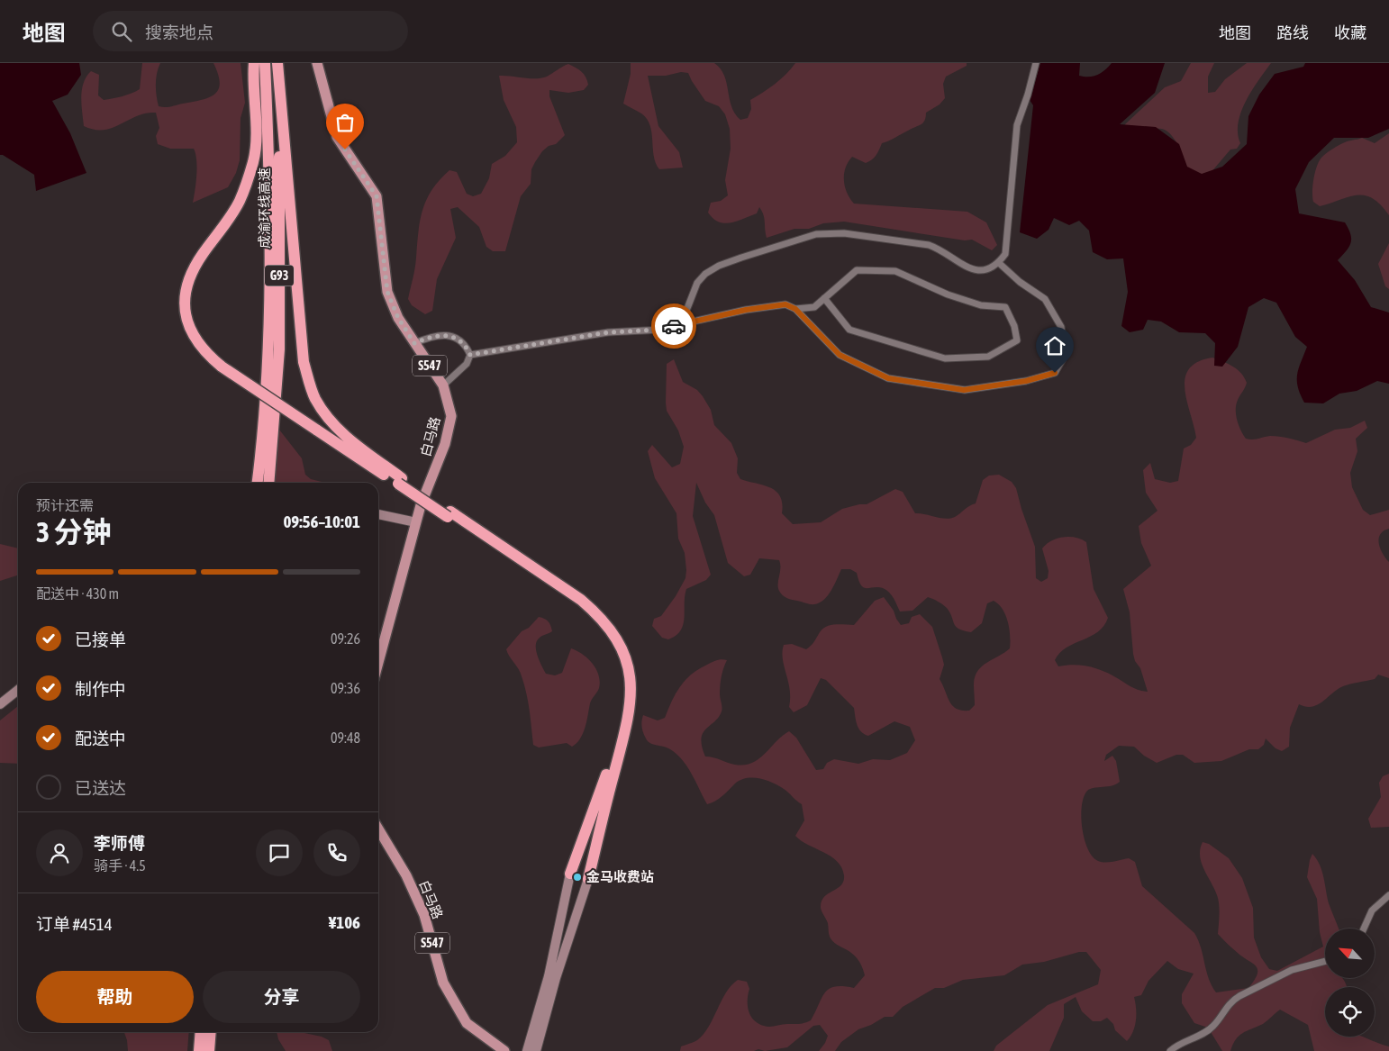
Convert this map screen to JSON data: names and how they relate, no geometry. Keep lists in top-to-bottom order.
{
  "streets": {
    "highway": ["成渝环线高速", "G93"],
    "main road": ["S547", "白马路"]
  },
  "places": ["金马收费站"],
  "north": "top left",
  "page": {
    "header": "地图",
    "search": "搜索地点",
    "nav": ["地图", "路线", "收藏"],
    "heading": ["3 分钟", "预计还需", "09:56–10:01"],
    "panel": [
      "李师傅",
      "骑手 · 4.5",
      "订单 #4514",
      "¥106"
    ],
    "bar": "配送中 · 430 m",
    "list": [
      ["已接单", "09:26"],
      ["制作中", "09:36"],
      ["配送中", "09:48"],
      "已送达"
    ],
    "buttons": ["帮助", "分享"]
  }
}
